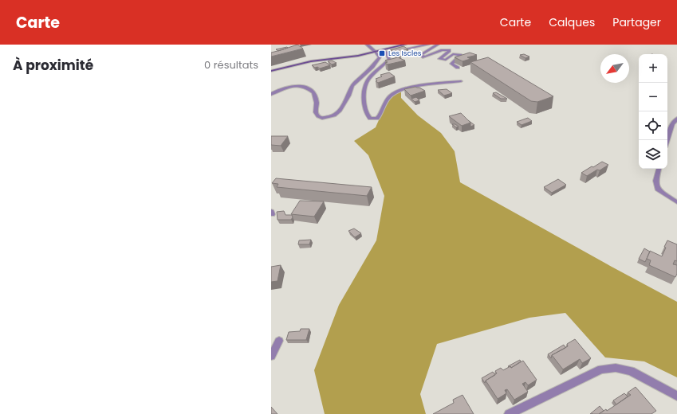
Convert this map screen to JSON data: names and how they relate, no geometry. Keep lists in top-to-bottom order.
{
  "places": {
    "transit": ["Les Iscles"]
  },
  "north": "bottom left",
  "page": {
    "header": "Carte",
    "nav": ["Carte", "Calques", "Partager"],
    "heading": ["À proximité", "0 résultats"],
    "map_buttons": ["+", "−"]
  }
}
